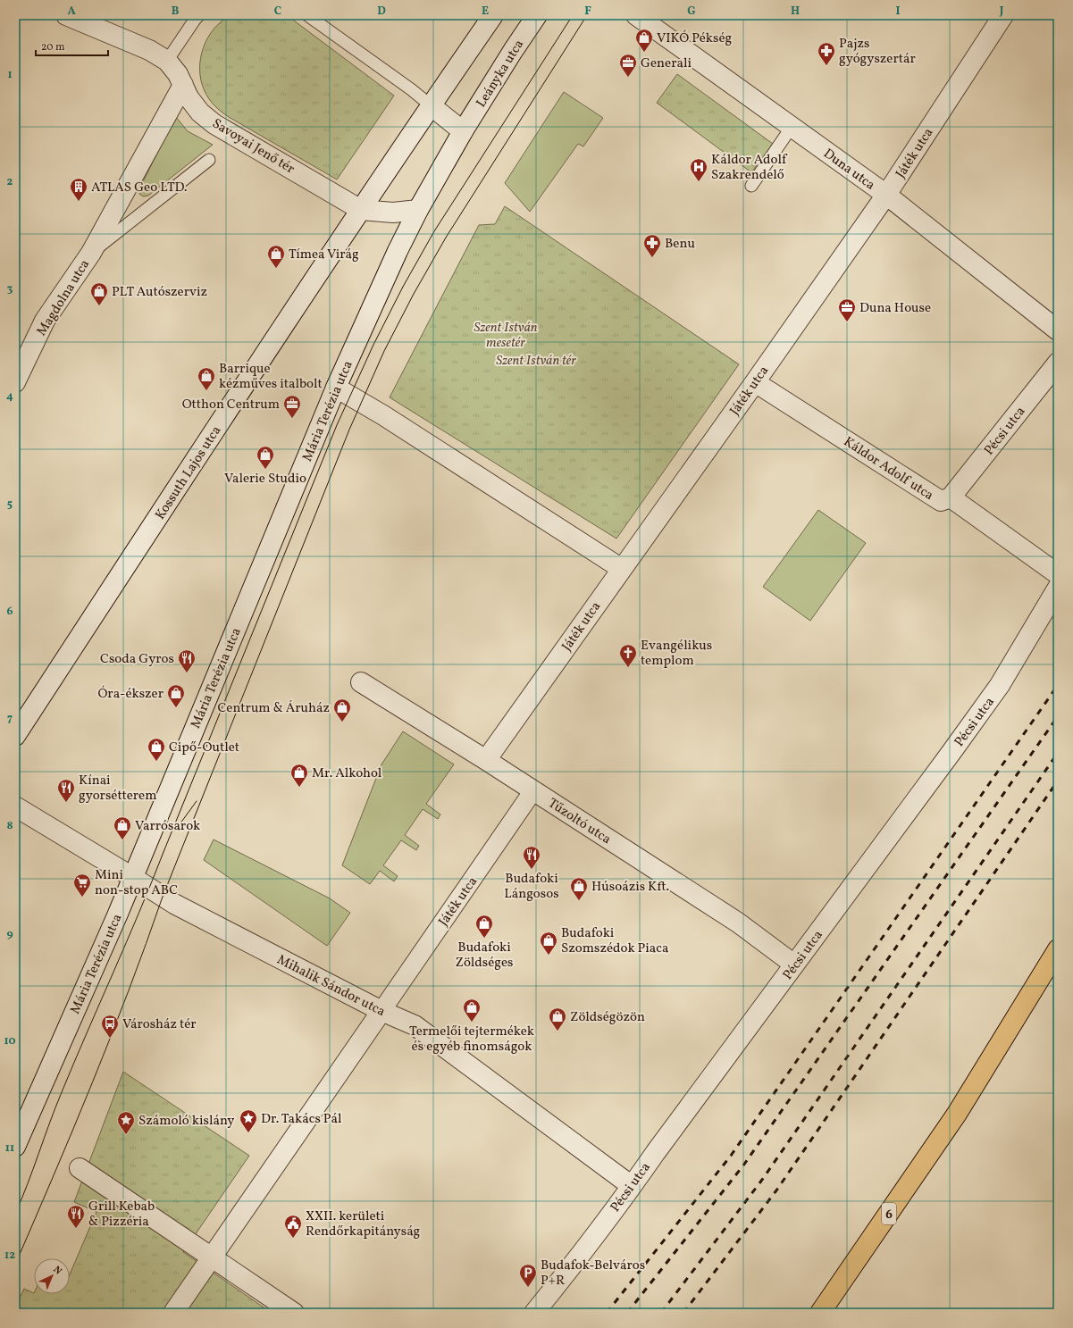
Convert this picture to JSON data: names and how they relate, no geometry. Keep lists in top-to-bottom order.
{
  "streets": {
    "main road": ["6"],
    "street": [
      "Leányka utca",
      "Savoyai Jenő tér",
      "Játék utca",
      "Duna utca",
      "Magdolna utca",
      "Mária Terézia utca",
      "Pécsi utca",
      "Káldor Adolf utca",
      "Kossuth Lajos utca",
      "Tűzoltó utca",
      "Mihalik Sándor utca"
    ]
  },
  "crossings": [
    ["Savoyai Jenő tér", "Magdolna utca"],
    ["Savoyai Jenő tér", "Mária Terézia utca"],
    ["Savoyai Jenő tér", "Kossuth Lajos utca"],
    ["Játék utca", "Duna utca"],
    ["Játék utca", "Káldor Adolf utca"],
    ["Játék utca", "Tűzoltó utca"],
    ["Játék utca", "Mihalik Sándor utca"],
    ["Mária Terézia utca", "Mihalik Sándor utca"],
    ["Pécsi utca", "Káldor Adolf utca"],
    ["Pécsi utca", "Tűzoltó utca"],
    ["Pécsi utca", "Mihalik Sándor utca"]
  ],
  "parks": ["Szent István mesetér", "Szent István tér"],
  "places": {
    "shop": [
      "VIKÓ Pékség",
      "Tímea Virág",
      "PLT Autószerviz",
      "Barrique kézműves italbolt",
      "Valerie Studio",
      "Óra-ékszer",
      "Centrum & Áruház",
      "Cipő-Outlet",
      "Mr. Alkohol",
      "Varrósarok",
      "Húsoázis Kft.",
      "Budafoki Zöldséges",
      "Budafoki Szomszédok Piaca",
      "Termelői tejtermékek és egyéb finomságok",
      "Zöldségözön"
    ],
    "pharmacy": ["Pajzs gyógyszertár", "Benu"],
    "office": ["Generali", "Duna House", "Otthon Centrum"],
    "hospital": ["Káldor Adolf Szakrendelő"],
    "building": ["ATLAS Geo LTD."],
    "church": ["Evangélikus templom"],
    "restaurant": [
      "Csoda Gyros",
      "Kínai gyorsétterem",
      "Budafoki Lángosos",
      "Grill Kebab & Pizzéria"
    ],
    "supermarket": ["Mini non-stop ABC"],
    "bus stop": ["Városház tér"],
    "place": ["Dr. Takács Pál", "Számoló kislány"],
    "public building": ["XXII. kerületi Rendőrkapitányság"],
    "parking": ["Budafok-Belváros P+R"]
  },
  "scale_bar": "20 m",
  "north": "top right",
  "grid": {
    "columns": [
      "A",
      "B",
      "C",
      "D",
      "E",
      "F",
      "G",
      "H",
      "I",
      "J"
    ],
    "rows": [
      "1",
      "2",
      "3",
      "4",
      "5",
      "6",
      "7",
      "8",
      "9",
      "10",
      "11",
      "12"
    ]
  }
}
